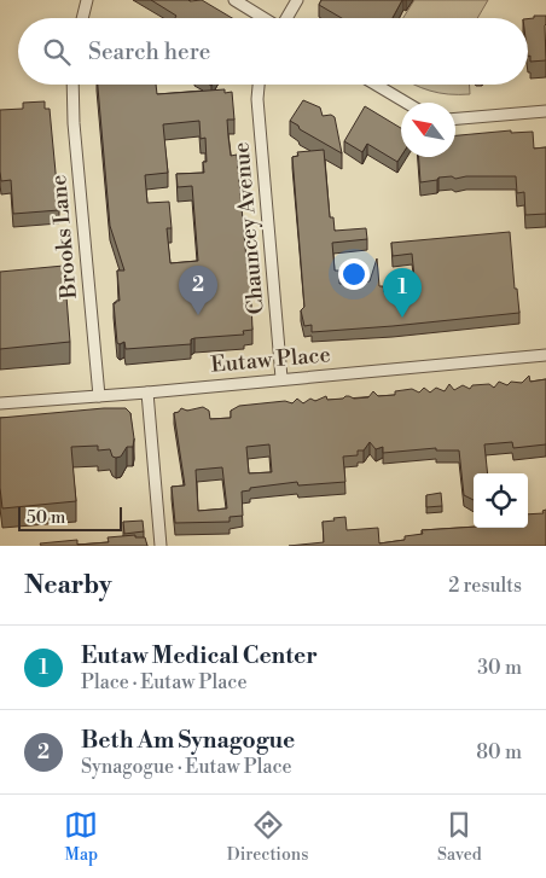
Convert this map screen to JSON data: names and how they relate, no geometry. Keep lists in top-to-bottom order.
{
  "streets": {
    "street": ["Chauncey Avenue", "Brooks Lane", "Eutaw Place"]
  },
  "crossings": [
    ["Chauncey Avenue", "Eutaw Place"],
    ["Brooks Lane", "Eutaw Place"]
  ],
  "scale_bar": "50 m",
  "north": "top left",
  "page": {
    "search": "Search here",
    "pins": ["2", "1"],
    "scale": "50 m",
    "heading": ["Nearby", "2 results"],
    "list": [
      {
        "mark": "1",
        "name": "Eutaw Medical Center",
        "note": "Place · Eutaw Place",
        "value": "30 m"
      },
      {
        "mark": "2",
        "name": "Beth Am Synagogue",
        "note": "Synagogue · Eutaw Place",
        "value": "80 m"
      }
    ],
    "nav": ["Map", "Directions", "Saved"]
  }
}
